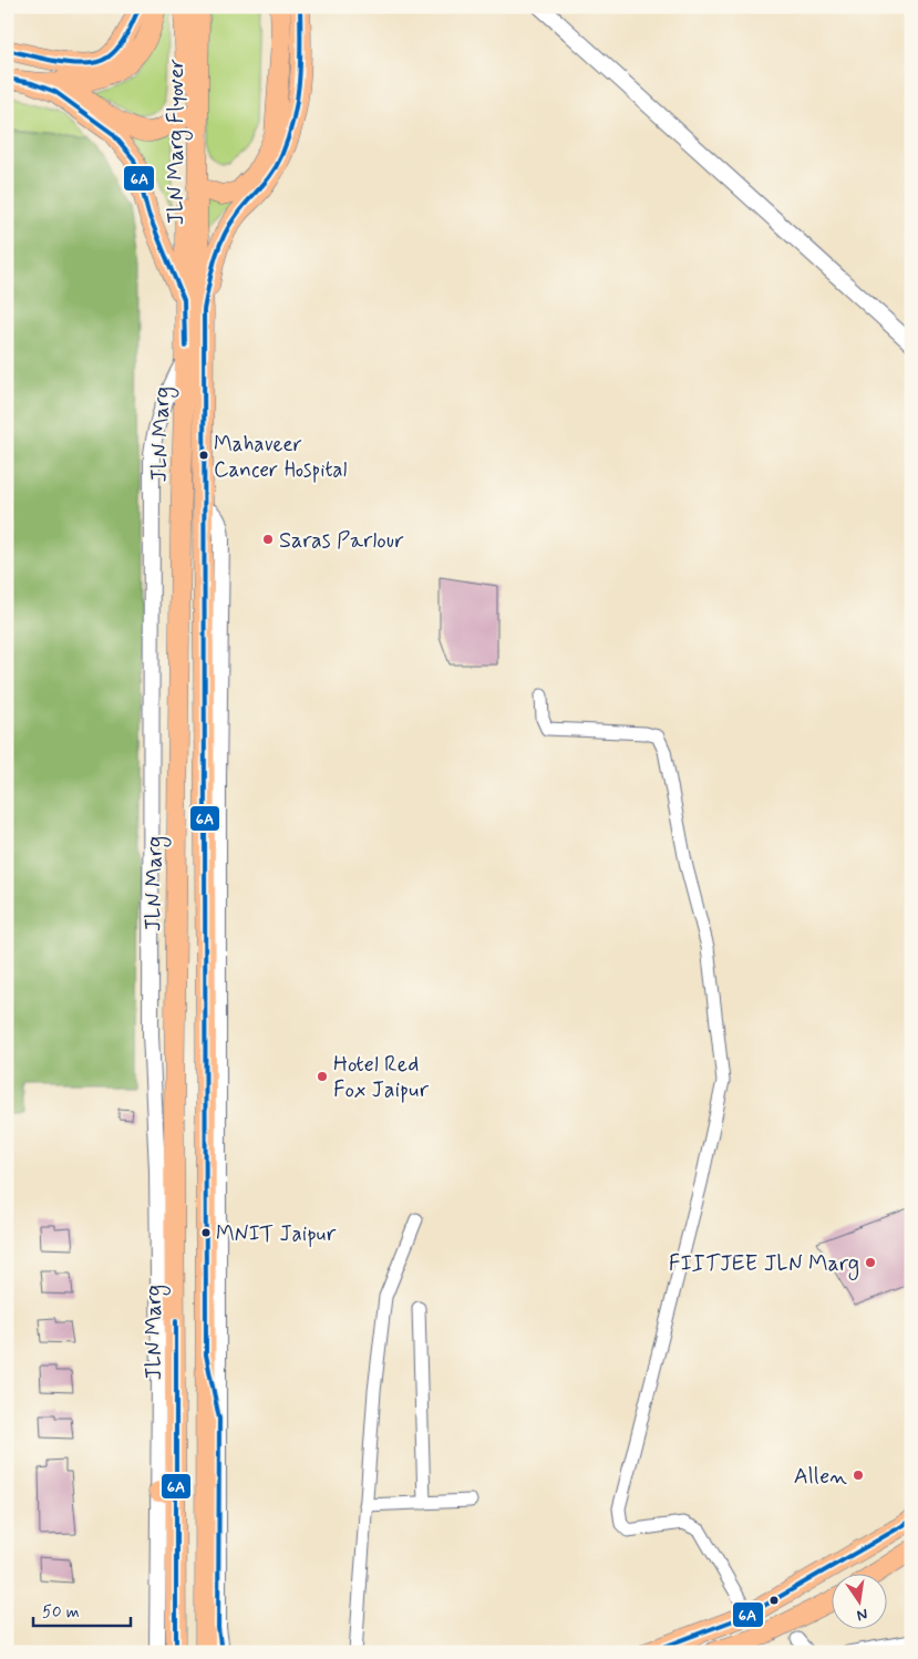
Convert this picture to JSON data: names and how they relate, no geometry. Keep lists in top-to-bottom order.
{
  "streets": {
    "main road": ["JLN Marg Flyover", "JLN Marg"]
  },
  "crossings": [
    ["JLN Marg Flyover", "JLN Marg"]
  ],
  "places": [
    "Mahaveer Cancer Hospital",
    "Saras Parlour",
    "Hotel Red Fox Jaipur",
    "MNIT Jaipur",
    "FIITJEE JLN Marg",
    "Allen"
  ],
  "lines": ["transit line 6A"],
  "scale_bar": "50 m",
  "north": "bottom"
}
